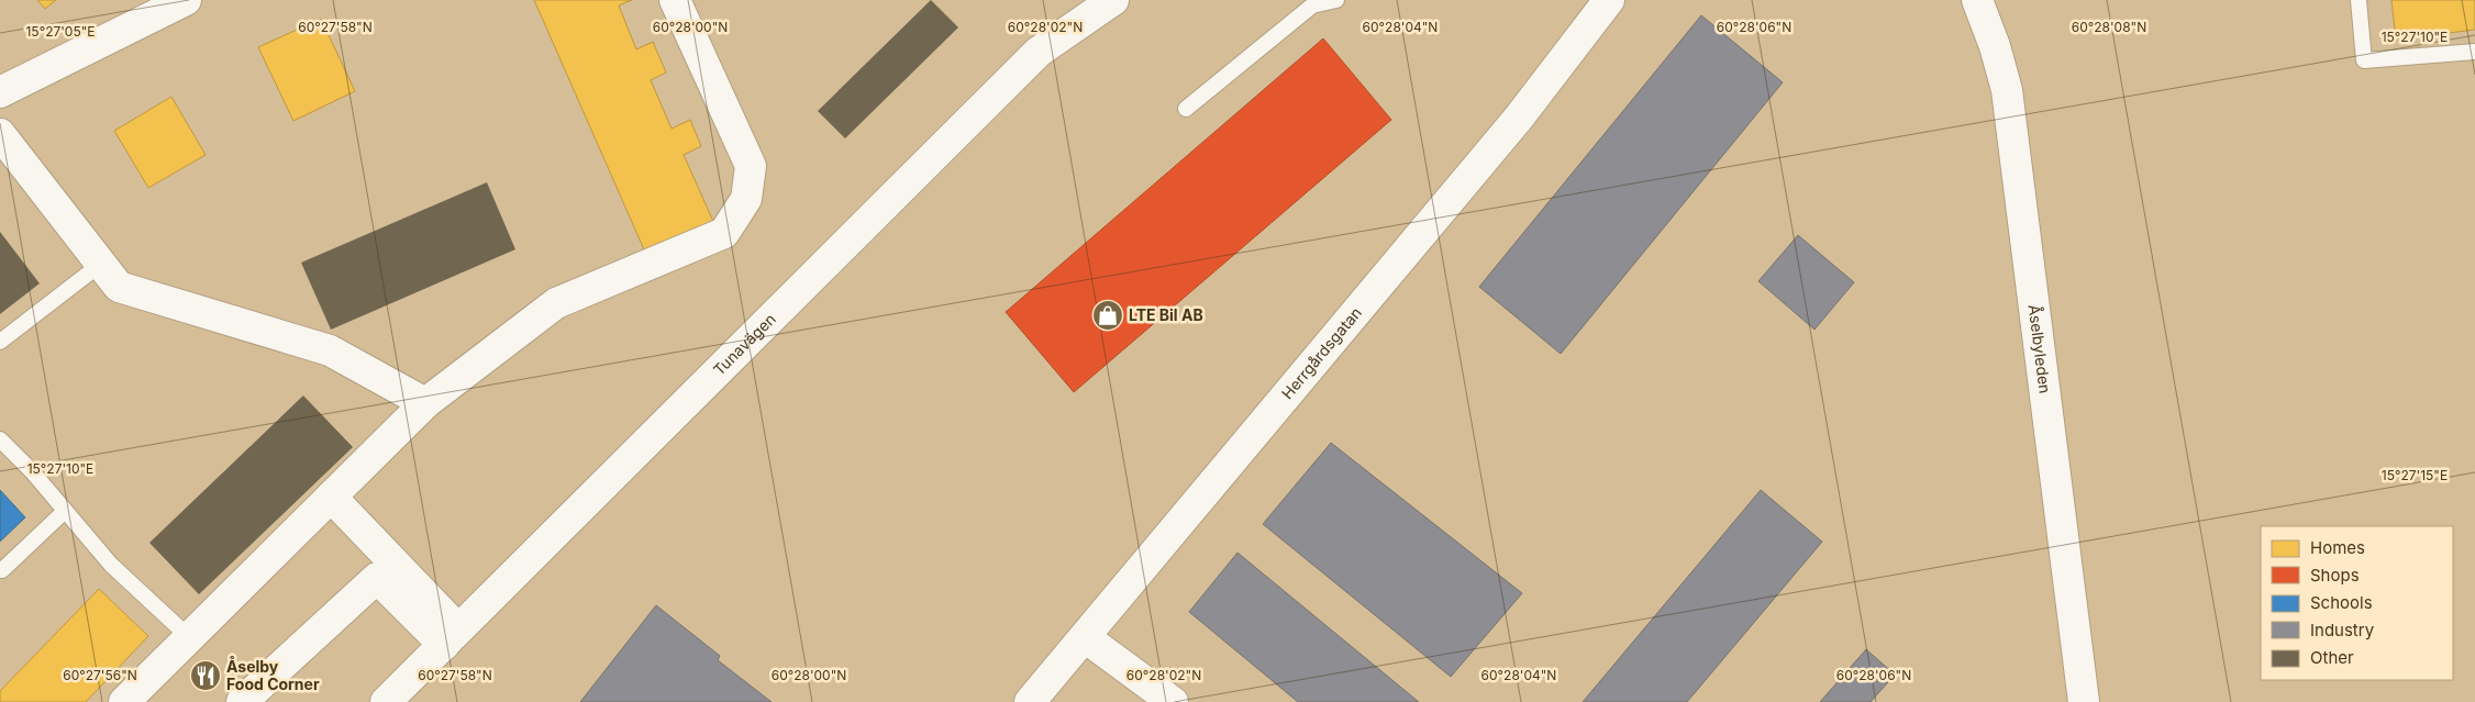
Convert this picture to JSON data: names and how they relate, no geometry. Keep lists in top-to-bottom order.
{
  "streets": {
    "street": ["Tunavägen", "Åselbyleden", "Herrgårdsgatan"]
  },
  "places": {
    "shop": ["LTE Bil AB"],
    "restaurant": ["Åselby Food Corner"]
  },
  "legend": [
    "Homes",
    "Shops",
    "Schools",
    "Industry",
    "Other"
  ],
  "coordinates": [
    "60°28'02\"N",
    "60°28'04\"N",
    "60°27'58\"N",
    "60°28'00\"N",
    "60°28'06\"N",
    "60°28'08\"N",
    "15°27'05\"E",
    "15°27'10\"E",
    "15°27'15\"E",
    "60°27'56\"N"
  ]
}
